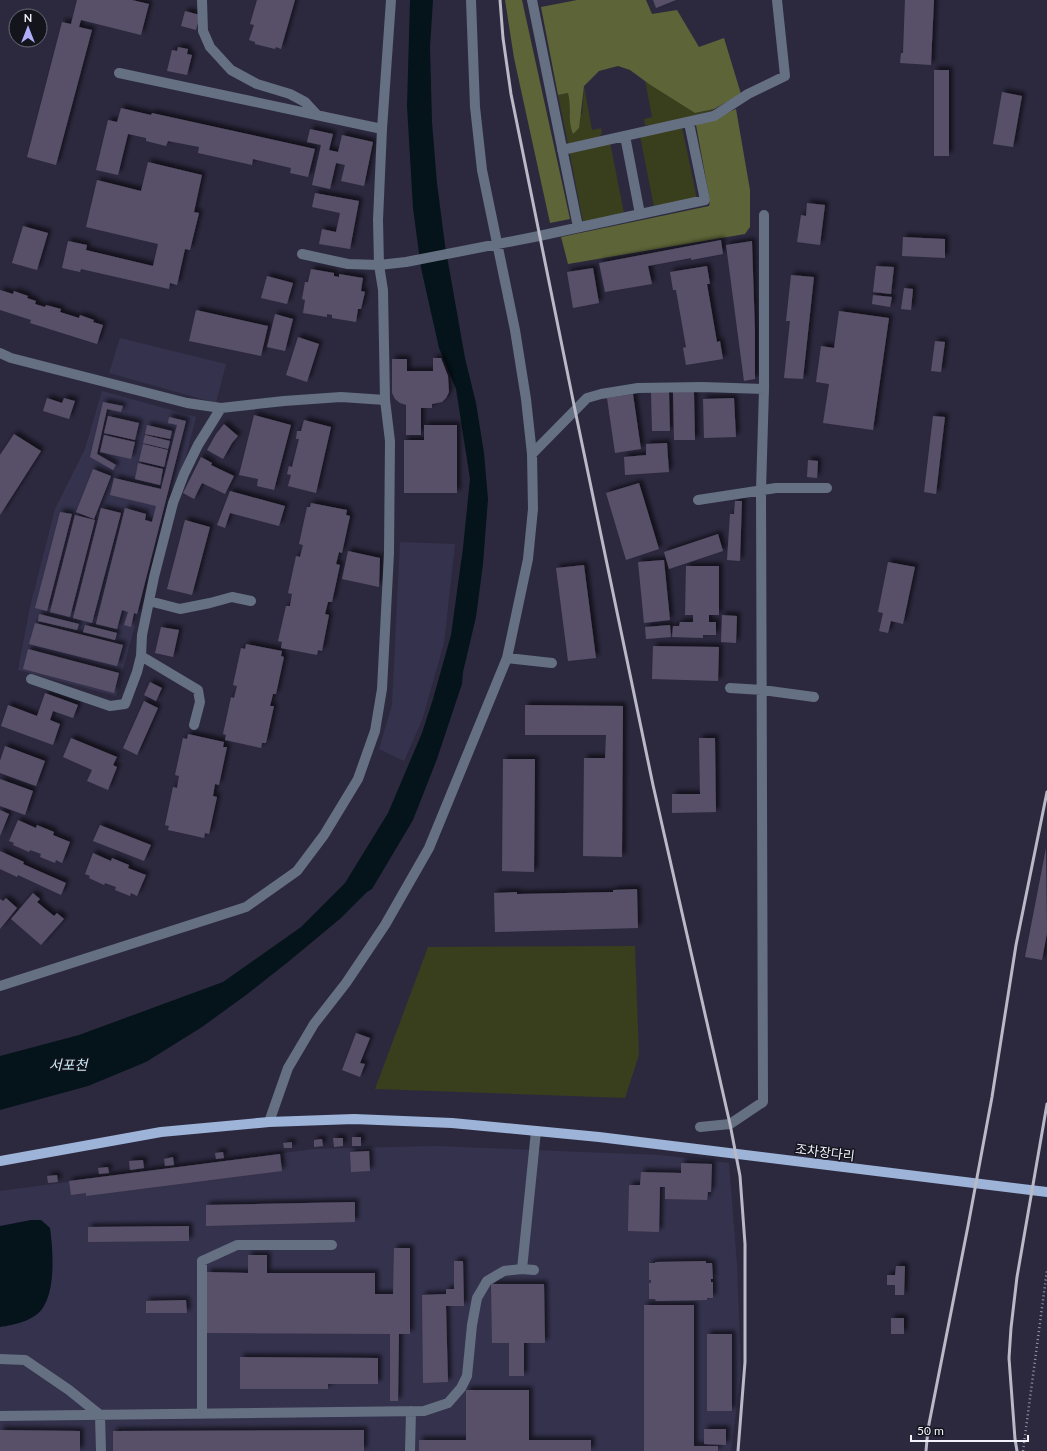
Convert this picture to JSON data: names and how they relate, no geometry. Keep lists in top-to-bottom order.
{
  "streets": {
    "main road": ["조차장다리"]
  },
  "water": ["서포천"],
  "scale_bar": "50 m",
  "north": "top"
}
